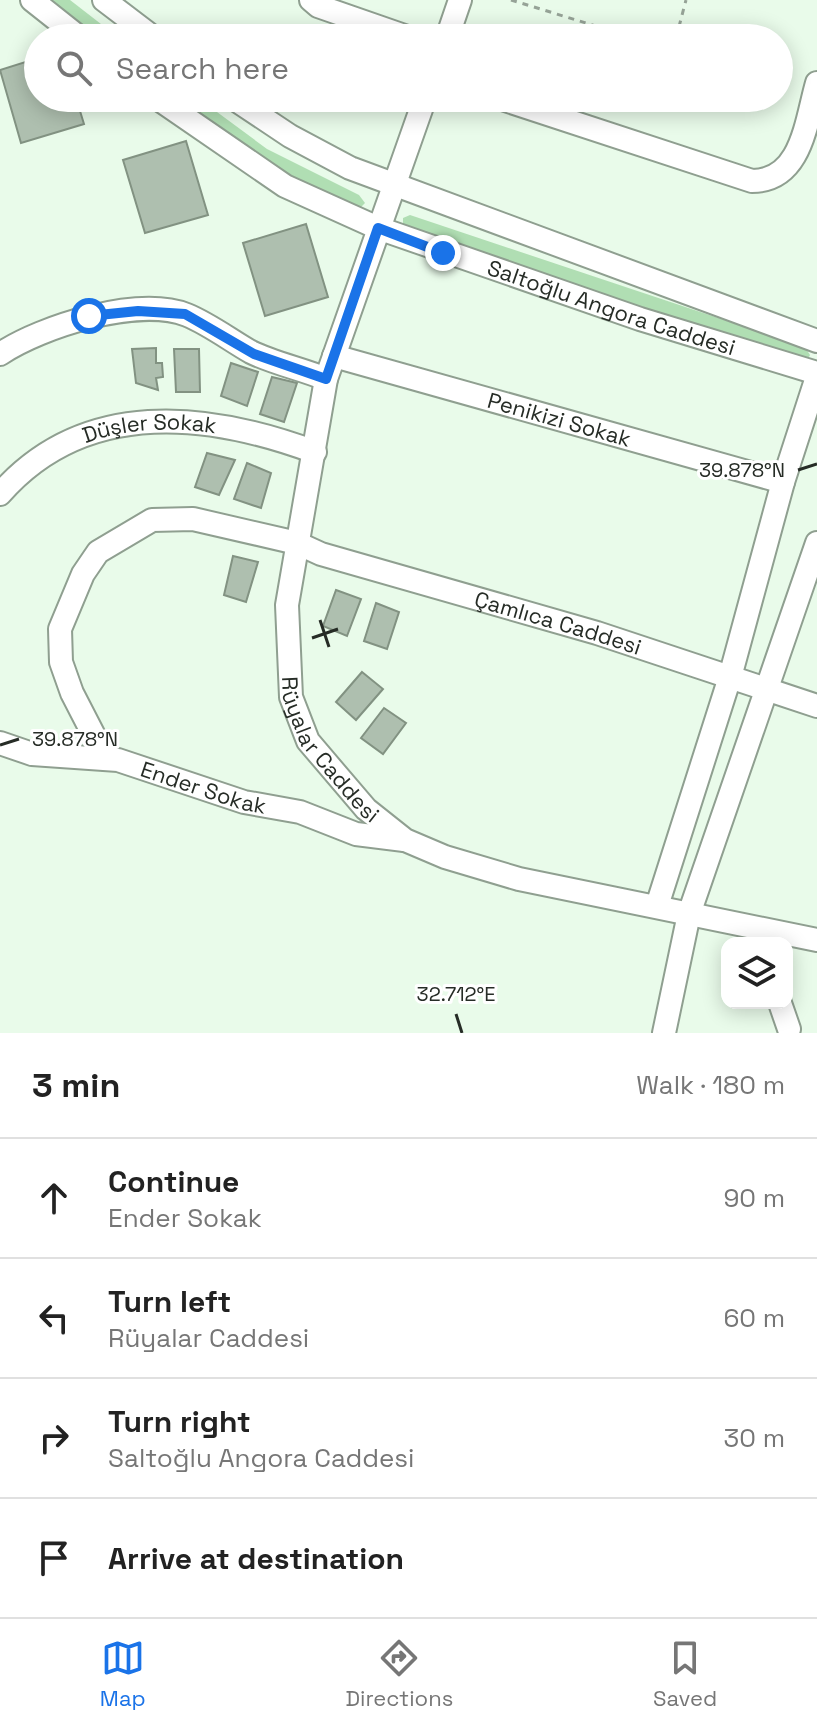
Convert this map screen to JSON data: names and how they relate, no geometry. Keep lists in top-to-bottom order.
{
  "streets": {
    "street": [
      "Saltoğlu Angora Caddesi",
      "Penikizi Sokak",
      "Düşler Sokak",
      "Çamlıca Caddesi",
      "Rüyalar Caddesi",
      "Ender Sokak"
    ]
  },
  "crossings": [
    ["Saltoğlu Angora Caddesi", "Rüyalar Caddesi"],
    ["Penikizi Sokak", "Rüyalar Caddesi"],
    ["Düşler Sokak", "Rüyalar Caddesi"],
    ["Çamlıca Caddesi", "Rüyalar Caddesi"],
    ["Çamlıca Caddesi", "Ender Sokak"],
    ["Rüyalar Caddesi", "Ender Sokak"]
  ],
  "page": {
    "search": "Search here",
    "heading": ["3 min", "Walk · 180 m"],
    "list": [
      ["Continue", "Ender Sokak", "90 m"],
      ["Turn left", "Rüyalar Caddesi", "60 m"],
      ["Turn right", "Saltoğlu Angora Caddesi", "30 m"],
      "Arrive at destination"
    ],
    "nav": ["Map", "Directions", "Saved"]
  },
  "coordinates": ["39.878°N", "32.712°E"]
}
